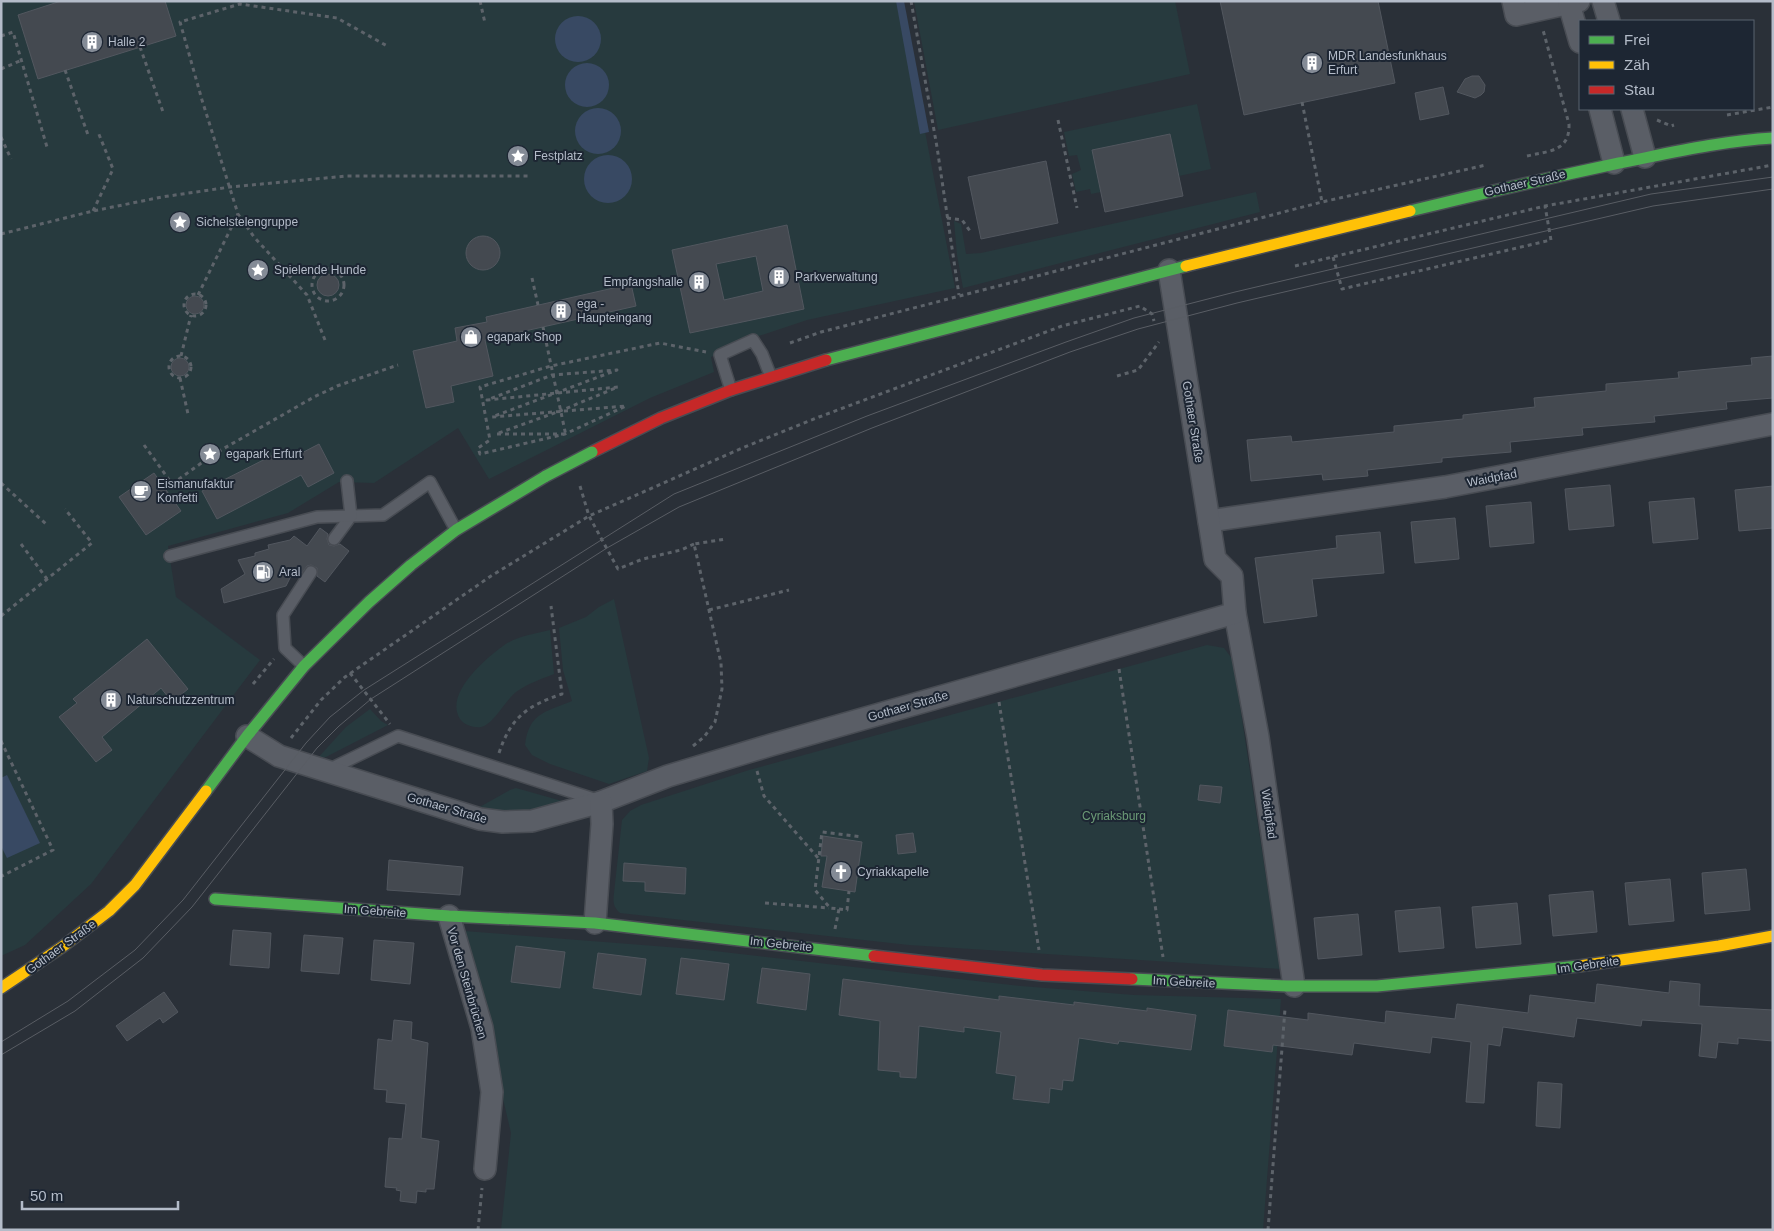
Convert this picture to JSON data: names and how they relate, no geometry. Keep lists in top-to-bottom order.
{
  "streets": {
    "main road": ["Gothaer Straße", "Im Gebreite"],
    "street": ["Waidpfad", "Vor den Steinbrüchen"]
  },
  "crossings": [
    ["Gothaer Straße", "Waidpfad"],
    ["Waidpfad", "Im Gebreite"],
    ["Im Gebreite", "Vor den Steinbrüchen"]
  ],
  "parks": ["Cyriaksburg"],
  "places": {
    "building": [
      "Halle 2",
      "MDR Landesfunkhaus Erfurt",
      "Parkverwaltung",
      "Empfangshalle",
      "ega - Haupteingang",
      "Naturschutzzentrum"
    ],
    "place": [
      "Festplatz",
      "Sichelstelengruppe",
      "Spielende Hunde",
      "egapark Erfurt"
    ],
    "shop": ["egapark Shop"],
    "cafe": ["Eismanufaktur Konfetti"],
    "fuel station": ["Aral"],
    "church": ["Cyriakkapelle"]
  },
  "legend": ["Frei", "Zäh", "Stau"],
  "scale_bar": "50 m"
}
